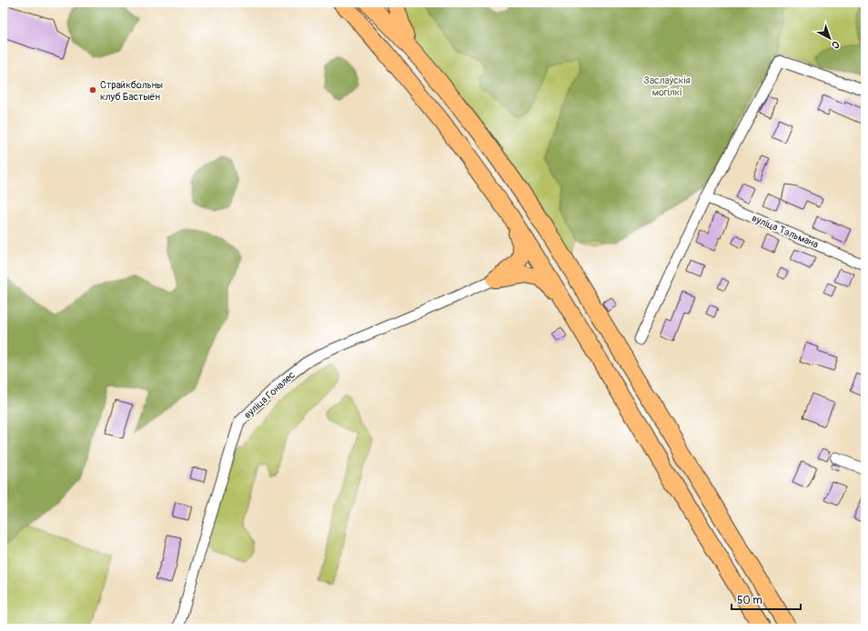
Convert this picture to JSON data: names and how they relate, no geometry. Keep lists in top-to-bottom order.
{
  "streets": {
    "street": ["вуліца Тэльмана", "вуліца Гоналес"]
  },
  "parks": ["Заслаўскія могілкі"],
  "places": ["Страйкбольны клуб Бастыён"],
  "scale_bar": "50 m",
  "north": "bottom right"
}
